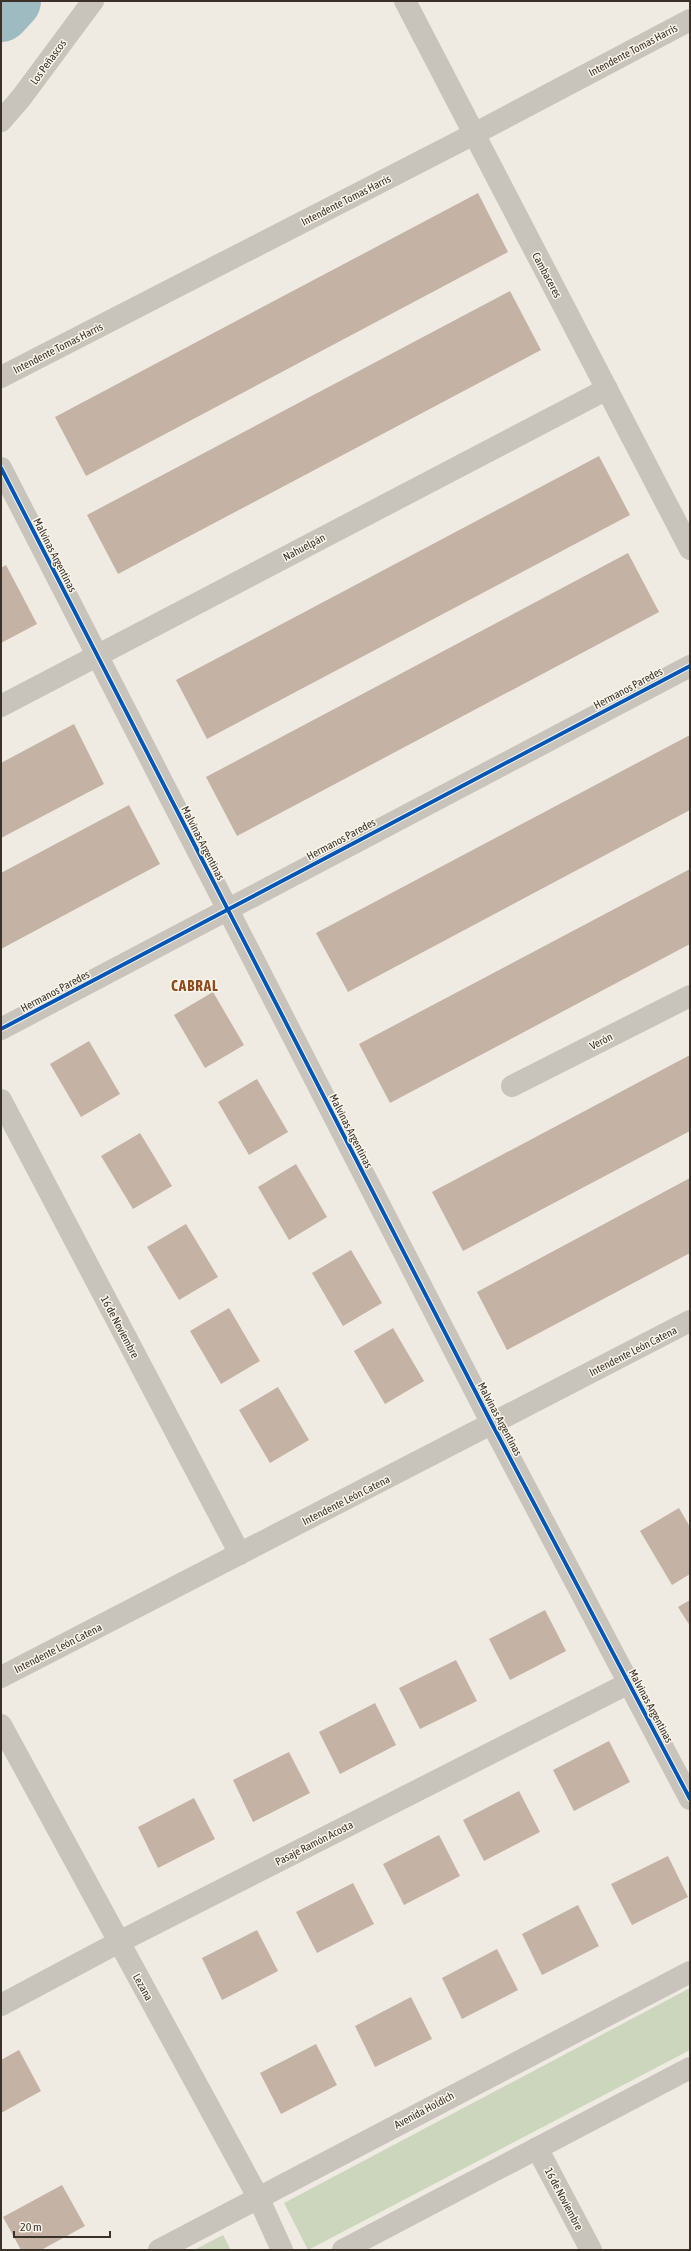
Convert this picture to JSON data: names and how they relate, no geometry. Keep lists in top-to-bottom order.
{
  "streets": {
    "street": [
      "Intendente Tomas Harris",
      "Los Peñascos",
      "Cambaceres",
      "Nahuelpán",
      "Malvinas Argentinas",
      "Hermanos Paredes",
      "Verón",
      "16 de Noviembre",
      "Intendente León Catena",
      "Pasaje Ramón Acosta",
      "Lezana",
      "Avenida Holdich"
    ]
  },
  "crossings": [
    ["Intendente Tomas Harris", "Cambaceres"],
    ["Cambaceres", "Nahuelpán"],
    ["Nahuelpán", "Malvinas Argentinas"],
    ["Malvinas Argentinas", "Hermanos Paredes"],
    ["Malvinas Argentinas", "Intendente León Catena"],
    ["Malvinas Argentinas", "Pasaje Ramón Acosta"],
    ["16 de Noviembre", "Intendente León Catena"],
    ["Pasaje Ramón Acosta", "Lezana"],
    ["Lezana", "Avenida Holdich"]
  ],
  "districts": ["CABRAL"],
  "scale_bar": "20 m"
}
